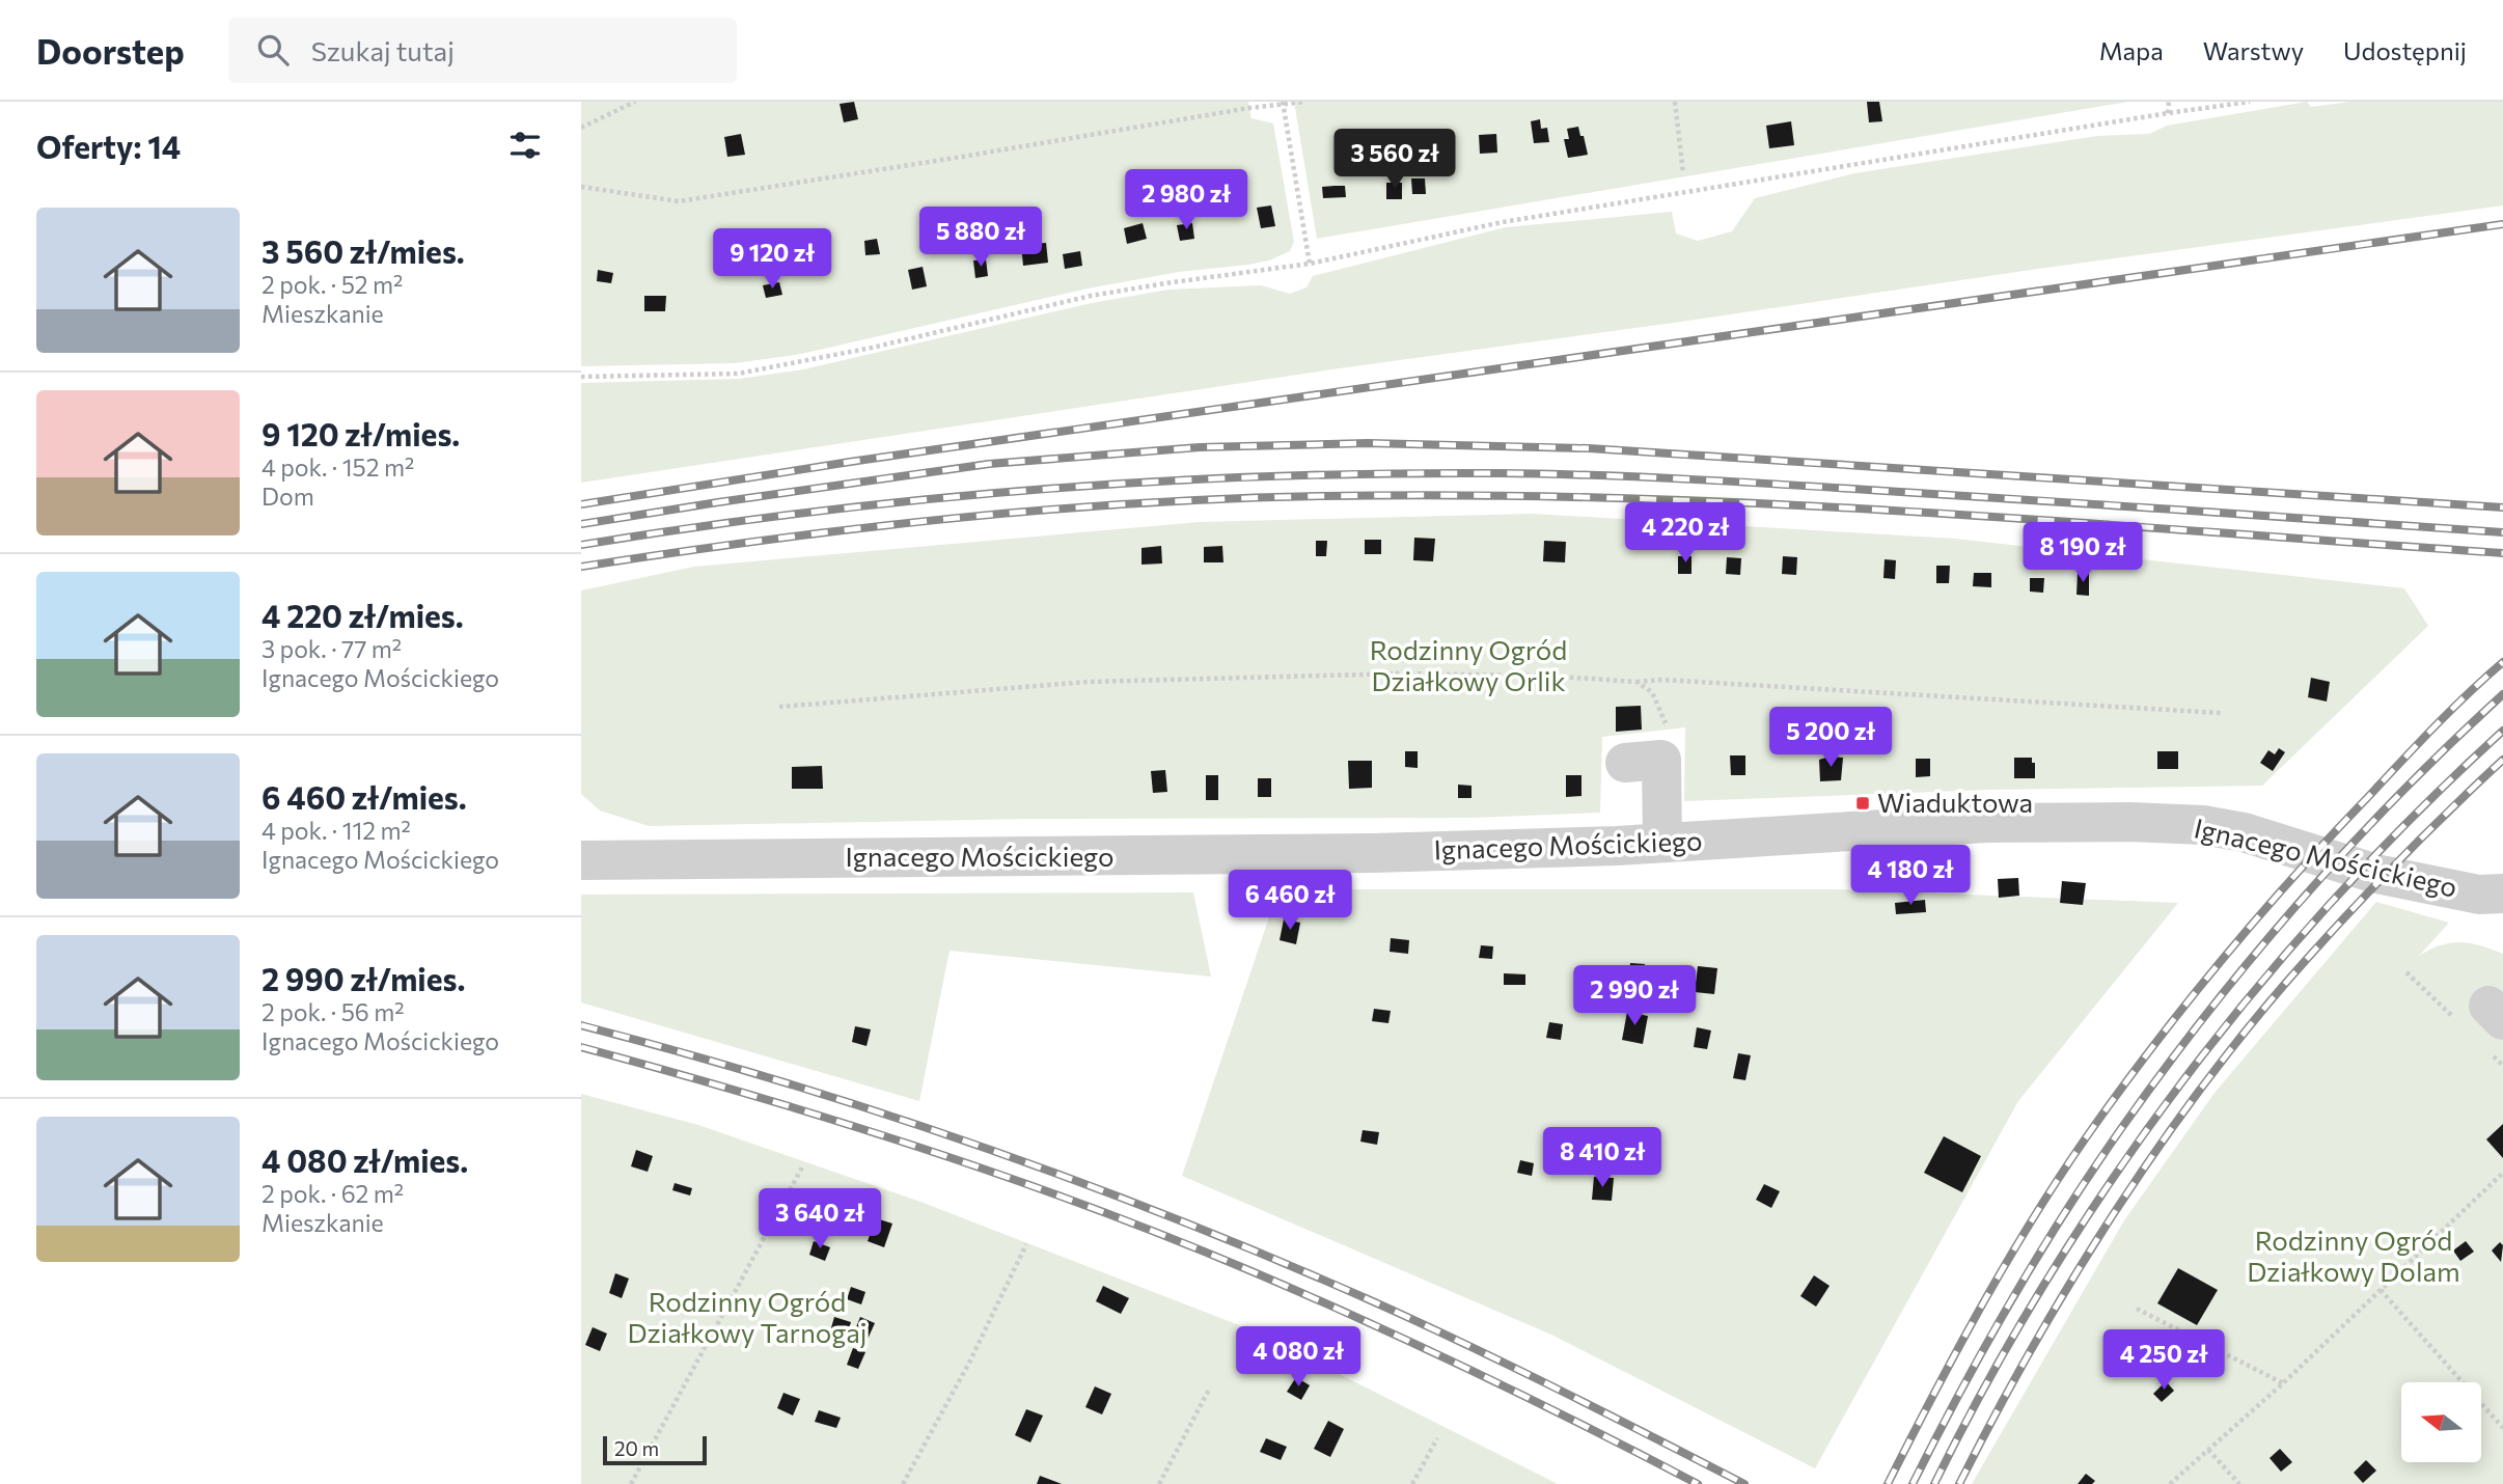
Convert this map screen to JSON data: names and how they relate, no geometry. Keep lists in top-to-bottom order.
{
  "streets": {
    "street": ["Ignacego Mościckiego"]
  },
  "parks": ["Rodzinny Ogród Działkowy Orlik", "Rodzinny Ogród Działkowy Dolam", "Rodzinny Ogród Działkowy Tarnogaj"],
  "places": {
    "transit": ["Wiaduktowa"]
  },
  "scale_bar": "20 m",
  "north": "left",
  "page": {
    "header": "Doorstep",
    "search": "Szukaj tutaj",
    "nav": ["Mapa", "Warstwy", "Udostępnij"],
    "heading": "Oferty: 14",
    "price": [
      "3 560 zł",
      "2 980 zł",
      "5 880 zł",
      "9 120 zł",
      "4 220 zł",
      "8 190 zł",
      "5 200 zł",
      "4 180 zł",
      "6 460 zł",
      "2 990 zł",
      "8 410 zł",
      "3 640 zł",
      "4 080 zł",
      "4 250 zł"
    ],
    "list": [
      {
        "name": "3 560 zł/mies.",
        "note": "2 pok. · 52 m² · Mieszkanie"
      },
      {
        "name": "9 120 zł/mies.",
        "note": "4 pok. · 152 m² · Dom"
      },
      {
        "name": "4 220 zł/mies.",
        "note": "3 pok. · 77 m² · Ignacego Mościckiego"
      },
      {
        "name": "6 460 zł/mies.",
        "note": "4 pok. · 112 m² · Ignacego Mościckiego"
      },
      {
        "name": "2 990 zł/mies.",
        "note": "2 pok. · 56 m² · Ignacego Mościckiego"
      },
      {
        "name": "4 080 zł/mies.",
        "note": "2 pok. · 62 m² · Mieszkanie"
      }
    ],
    "scale": "20 m"
  }
}
